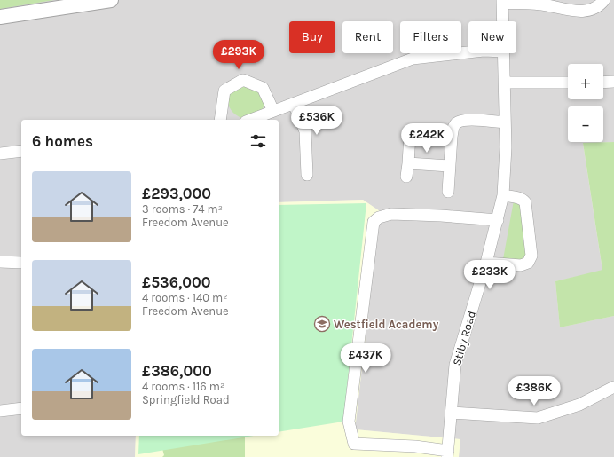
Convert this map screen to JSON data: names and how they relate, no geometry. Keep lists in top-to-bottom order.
{
  "streets": {
    "street": ["Stiby Road"]
  },
  "places": {
    "school or university": ["Westfield Academy"]
  },
  "page": {
    "chip": [
      "Buy",
      "Rent",
      "Filters",
      "New"
    ],
    "price": [
      "£293K",
      "£536K",
      "£242K",
      "£233K",
      "£437K",
      "£386K"
    ],
    "map_buttons": ["+", "−"],
    "heading": "6 homes",
    "list": [
      {
        "name": "£293,000",
        "note": "3 rooms · 74 m² · Freedom Avenue"
      },
      {
        "name": "£536,000",
        "note": "4 rooms · 140 m² · Freedom Avenue"
      },
      {
        "name": "£386,000",
        "note": "4 rooms · 116 m² · Springfield Road"
      }
    ]
  }
}
